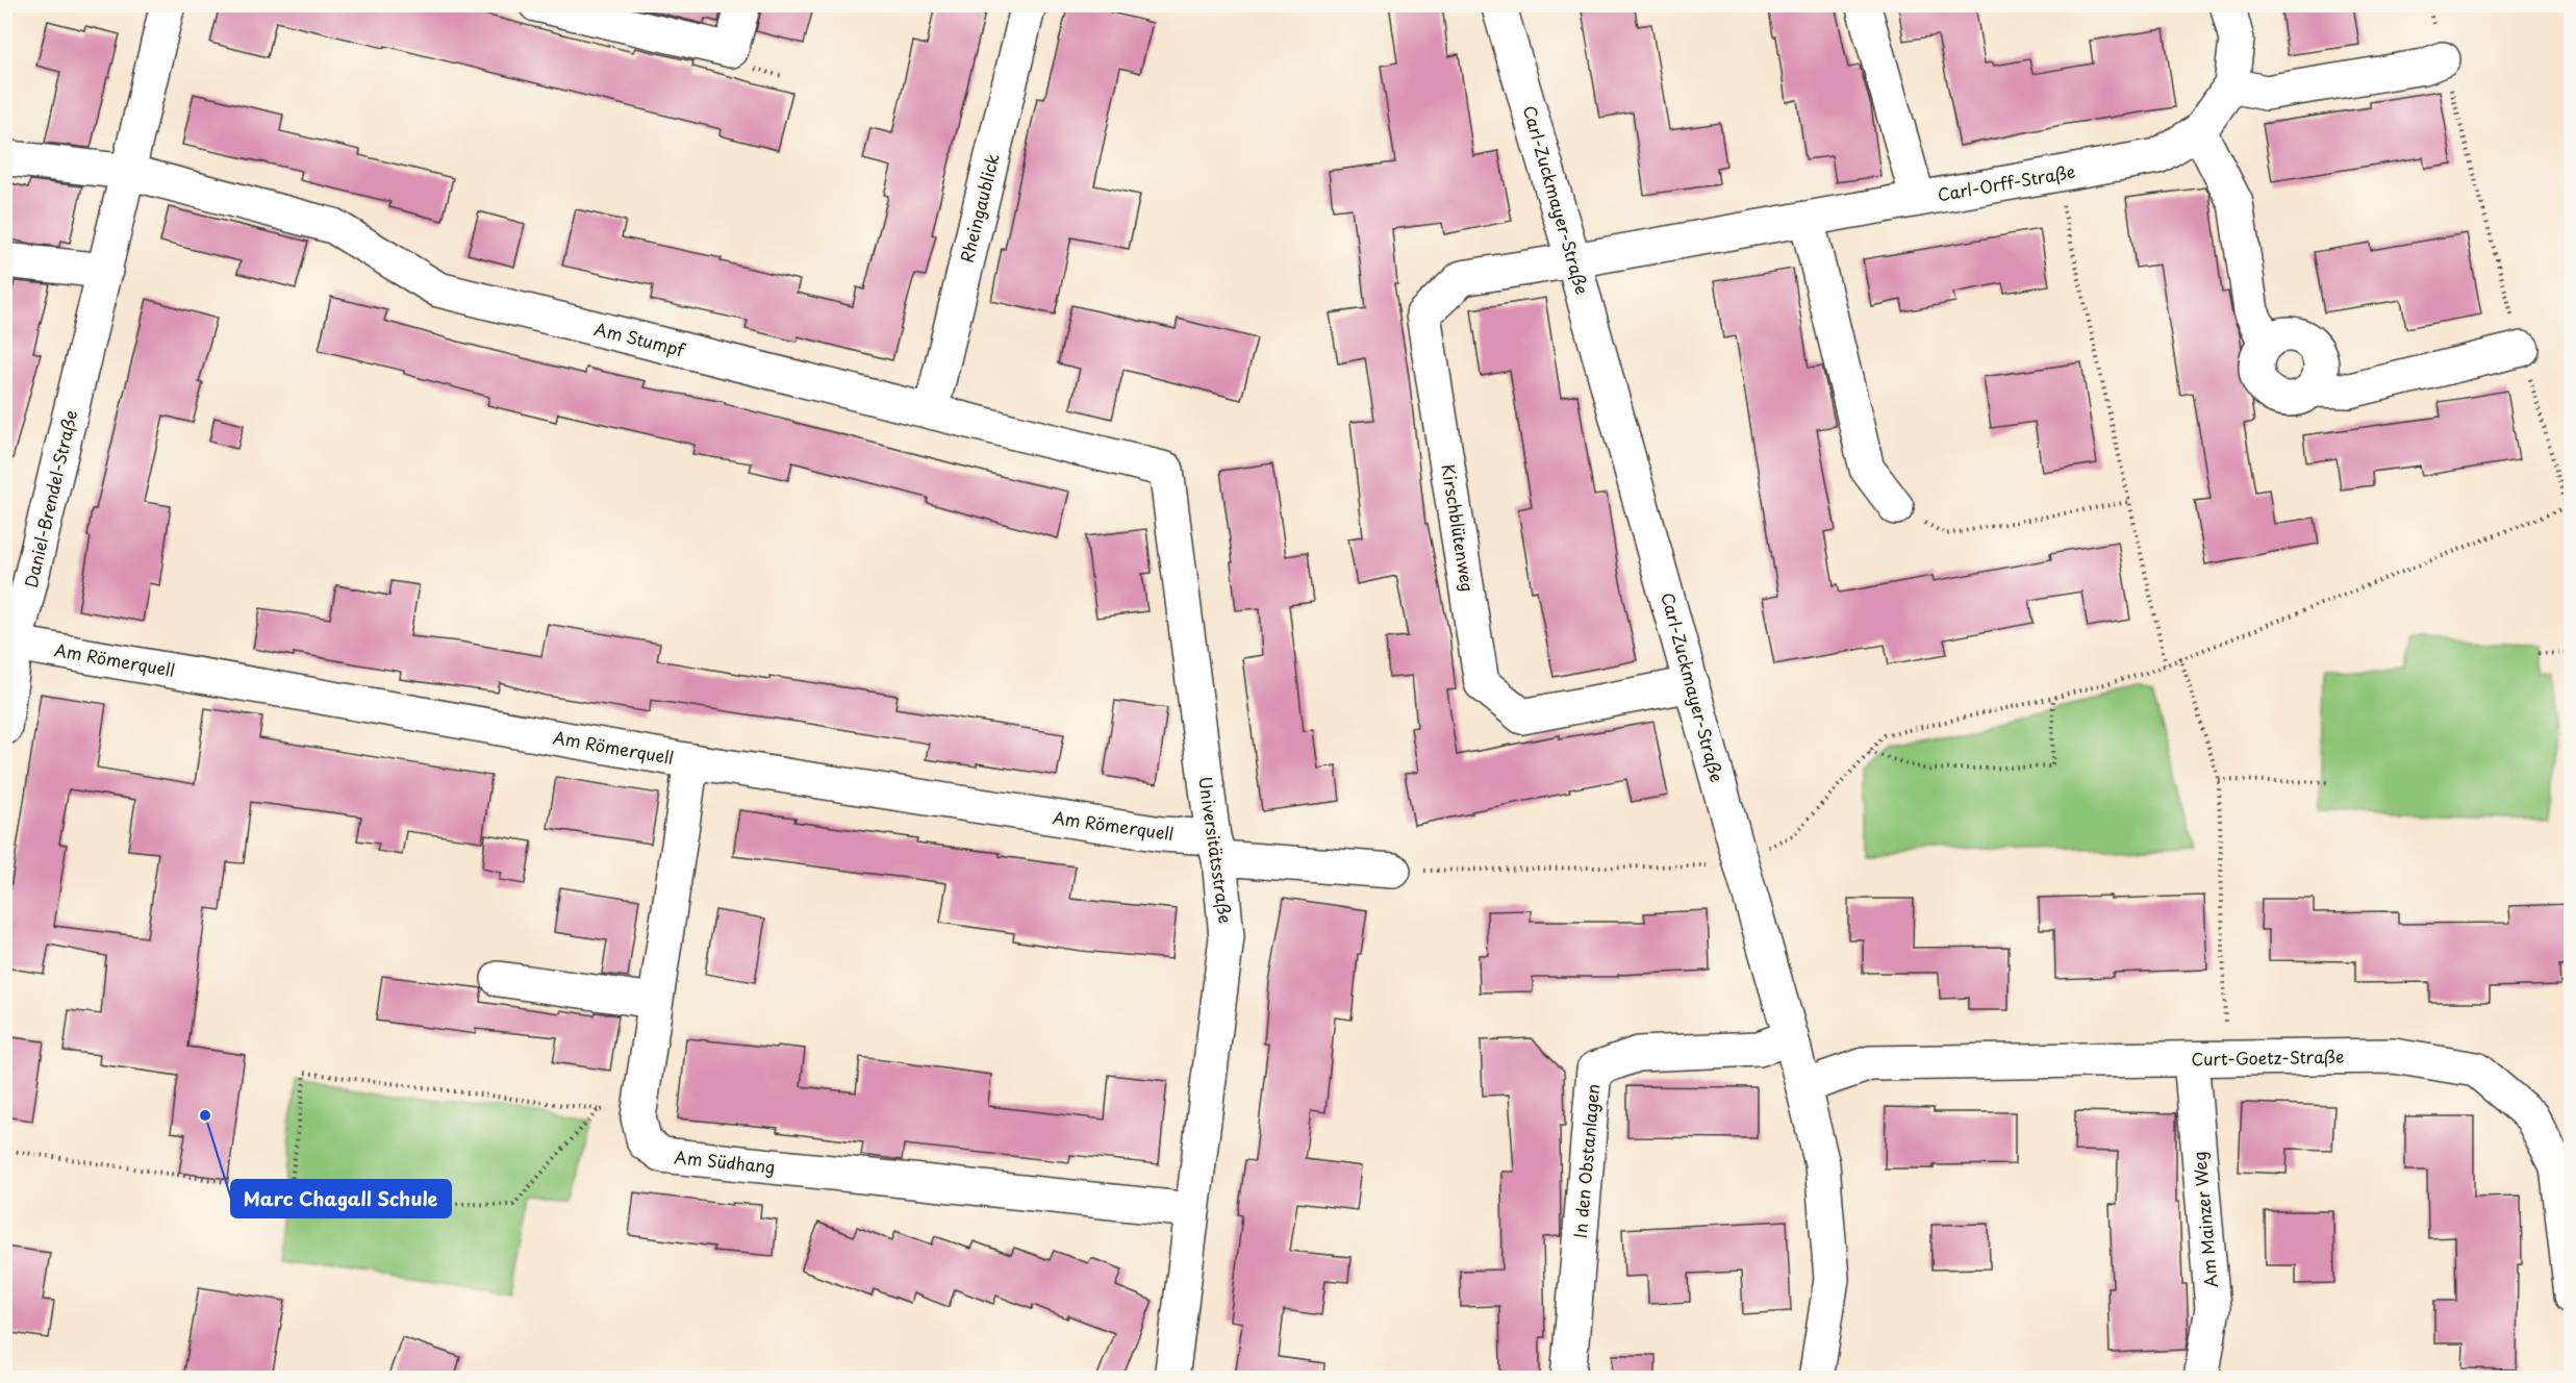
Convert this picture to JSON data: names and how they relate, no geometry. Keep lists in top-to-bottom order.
{
  "streets": {
    "street": [
      "Carl-Orff-Straße",
      "Carl-Zuckmayer-Straße",
      "Rheingaublick",
      "Am Stumpf",
      "Daniel-Brendel-Straße",
      "Kirschblütenweg",
      "Am Römerquell",
      "Universitätsstraße",
      "Curt-Goetz-Straße",
      "In den Obstanlagen",
      "Am Südhang",
      "Am Mainzer Weg"
    ]
  },
  "crossings": [
    ["Carl-Orff-Straße", "Carl-Zuckmayer-Straße"],
    ["Carl-Orff-Straße", "Kirschblütenweg"],
    ["Carl-Zuckmayer-Straße", "Kirschblütenweg"],
    ["Carl-Zuckmayer-Straße", "Curt-Goetz-Straße"],
    ["Carl-Zuckmayer-Straße", "In den Obstanlagen"],
    ["Rheingaublick", "Am Stumpf"],
    ["Am Stumpf", "Daniel-Brendel-Straße"],
    ["Am Stumpf", "Universitätsstraße"],
    ["Daniel-Brendel-Straße", "Am Römerquell"],
    ["Am Römerquell", "Universitätsstraße"],
    ["Am Römerquell", "Am Südhang"],
    ["Universitätsstraße", "Am Südhang"],
    ["Curt-Goetz-Straße", "Am Mainzer Weg"]
  ],
  "places": ["Marc Chagall Schule"]
}
